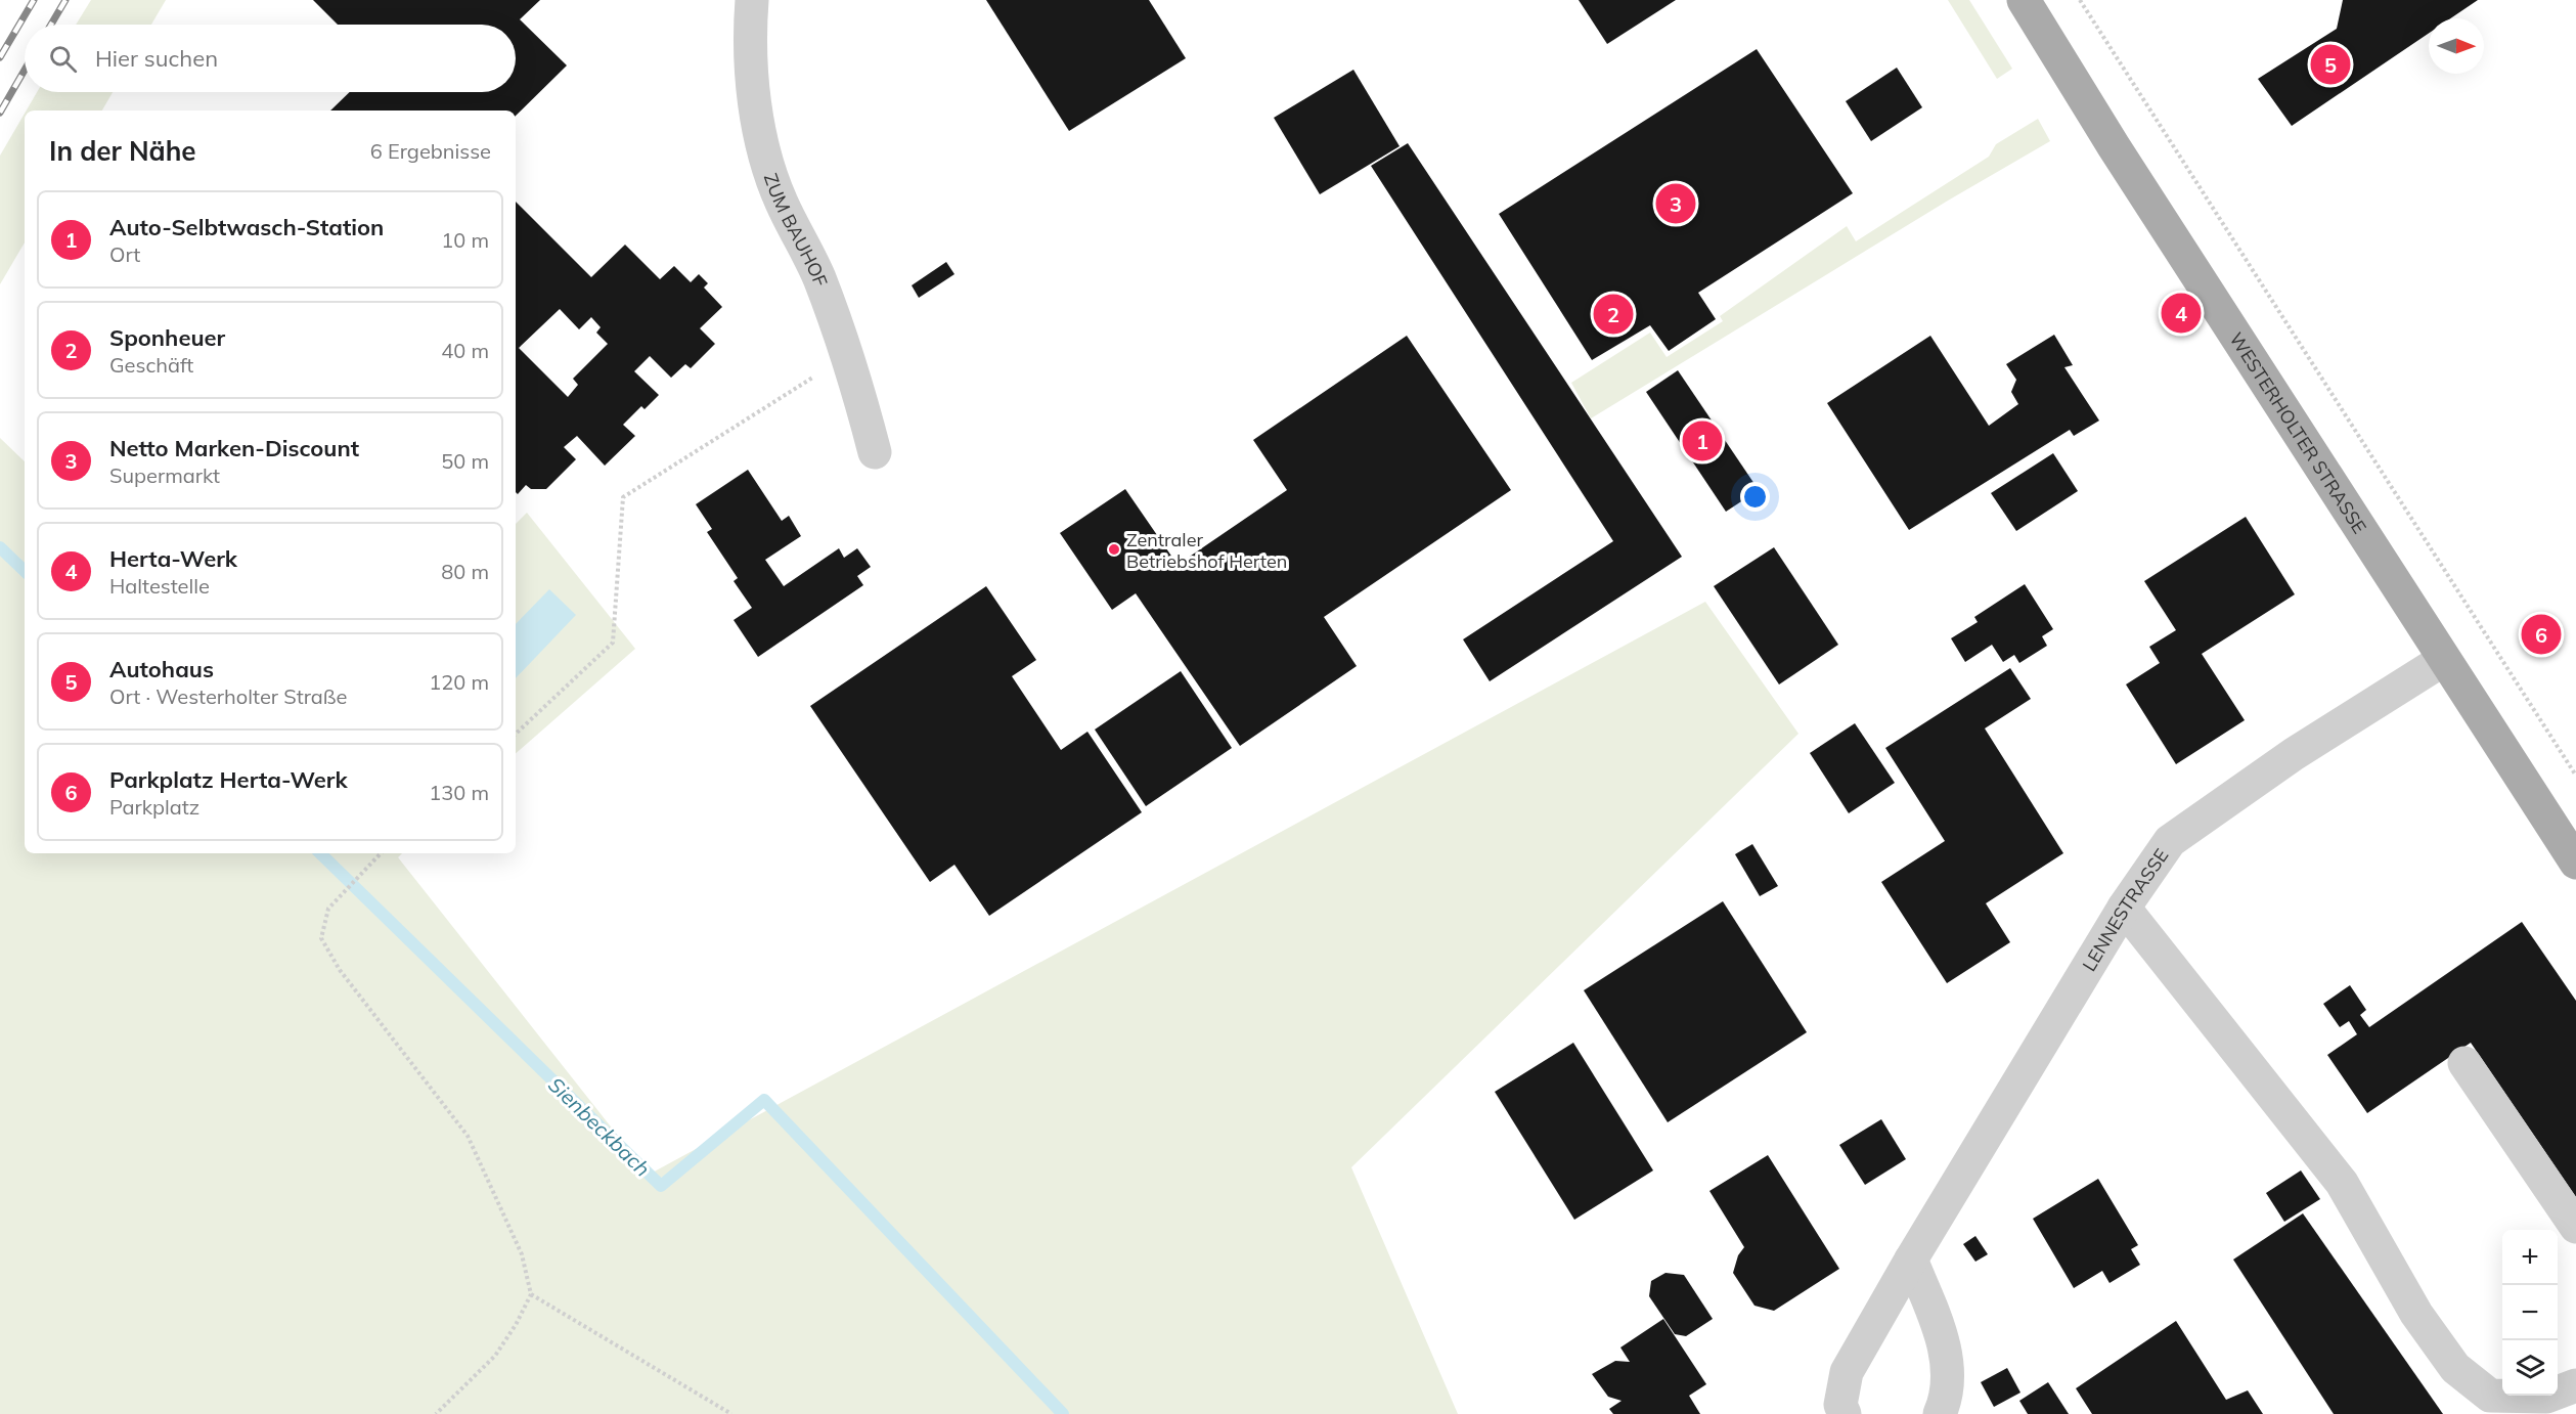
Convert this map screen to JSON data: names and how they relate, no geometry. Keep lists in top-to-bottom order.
{
  "streets": {
    "main road": ["WESTERHOLTER STRASSE"],
    "street": ["ZUM BAUHOF", "LENNESTRASSE"]
  },
  "crossings": [
    ["WESTERHOLTER STRASSE", "LENNESTRASSE"]
  ],
  "water": ["Sienbeckbach"],
  "places": ["Zentraler Betriebshof Herten"],
  "north": "right",
  "page": {
    "search": "Hier suchen",
    "pins": [
      "5",
      "3",
      "4",
      "2",
      "1",
      "6"
    ],
    "heading": ["In der Nähe", "6 Ergebnisse"],
    "list": [
      {
        "mark": "1",
        "name": "Auto-Selbtwasch-Station",
        "note": "Ort",
        "value": "10 m"
      },
      {
        "mark": "2",
        "name": "Sponheuer",
        "note": "Geschäft",
        "value": "40 m"
      },
      {
        "mark": "3",
        "name": "Netto Marken-Discount",
        "note": "Supermarkt",
        "value": "50 m"
      },
      {
        "mark": "4",
        "name": "Herta-Werk",
        "note": "Haltestelle",
        "value": "80 m"
      },
      {
        "mark": "5",
        "name": "Autohaus",
        "note": "Ort · Westerholter Straße",
        "value": "120 m"
      },
      {
        "mark": "6",
        "name": "Parkplatz Herta-Werk",
        "note": "Parkplatz",
        "value": "130 m"
      }
    ],
    "map_buttons": ["+", "−"]
  }
}
